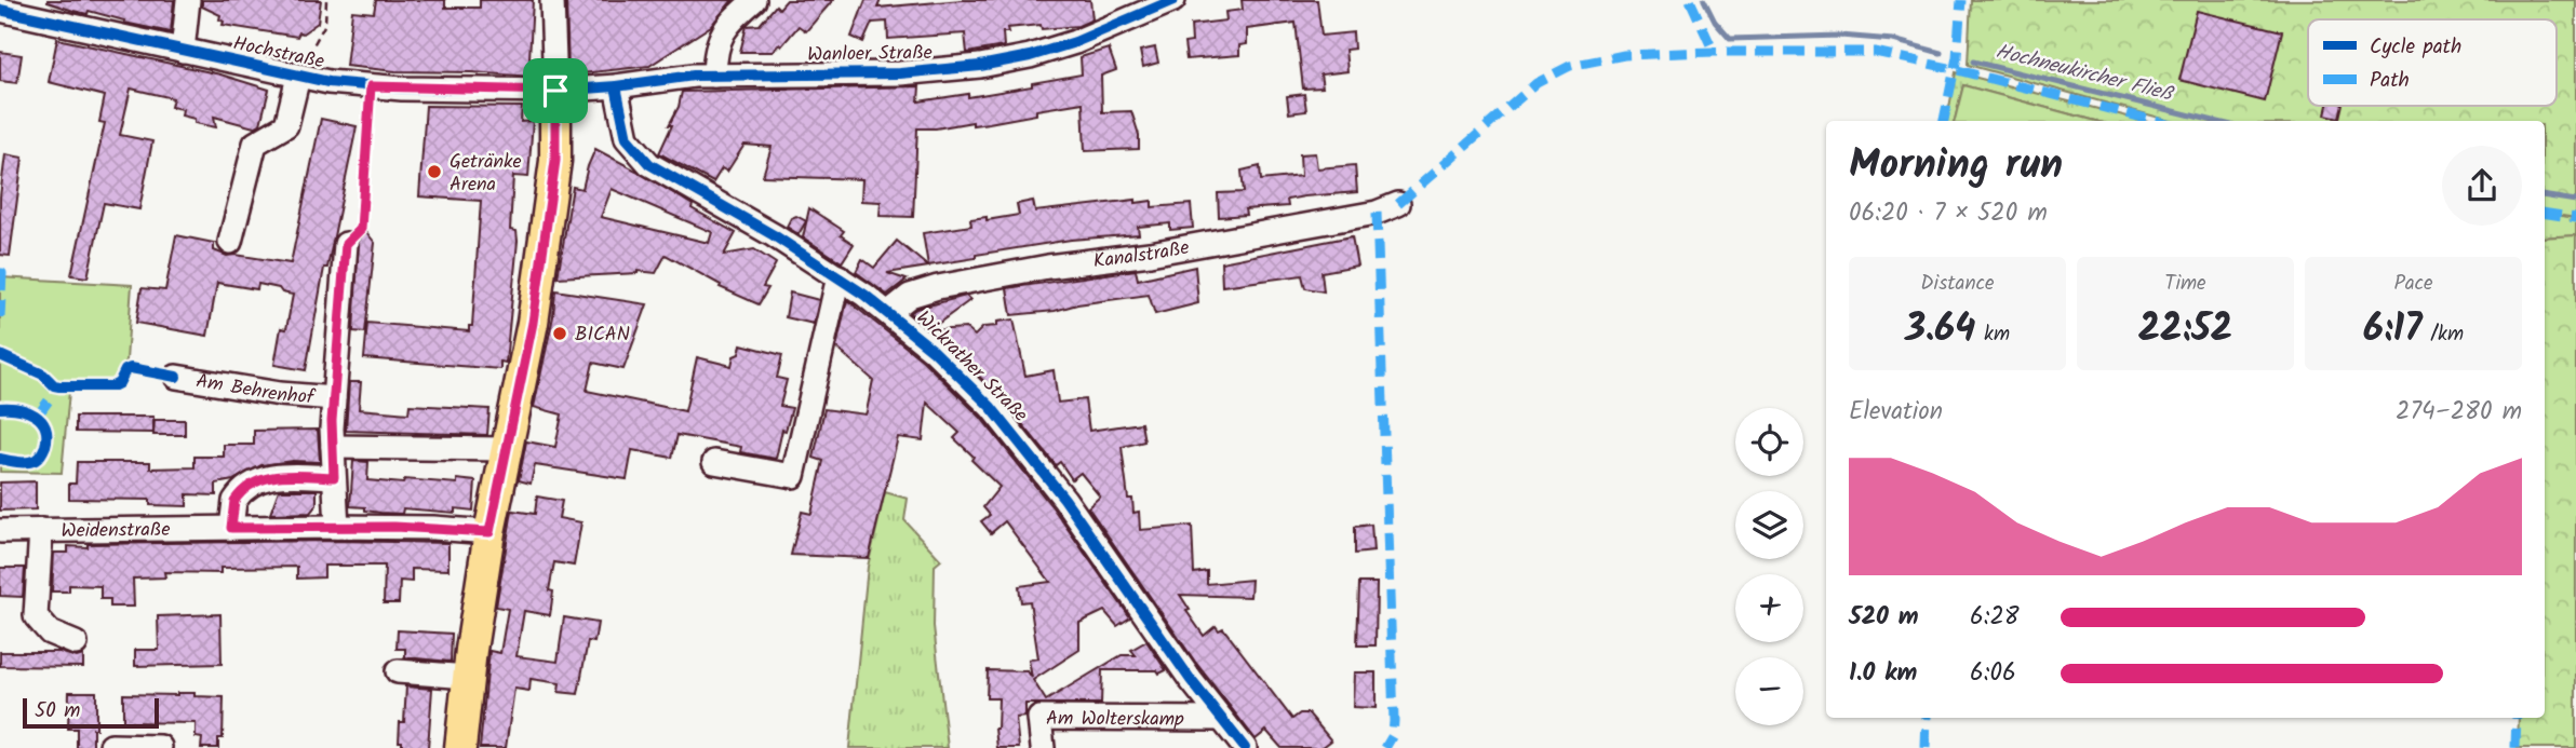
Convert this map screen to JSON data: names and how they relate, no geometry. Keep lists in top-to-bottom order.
{
  "streets": {
    "street": [
      "Hochstraße",
      "Wanloer Straße",
      "Kanalstraße",
      "Wickrather Straße",
      "Am Behrenhof",
      "Weidenstraße",
      "Am Wolterskamp"
    ]
  },
  "crossings": [
    ["Hochstraße", "Wanloer Straße"],
    ["Wanloer Straße", "Wickrather Straße"],
    ["Kanalstraße", "Wickrather Straße"],
    ["Wickrather Straße", "Am Wolterskamp"],
    ["Am Behrenhof", "Weidenstraße"]
  ],
  "water": ["Hochneukircher Fließ"],
  "places": ["Getränke Arena", "BICAN"],
  "legend": ["Cycle path", "Path"],
  "scale_bar": "50 m",
  "page": {
    "heading": ["Morning run", "06:20 · 7 × 520 m"],
    "stats": [
      ["Distance", "3.64 km"],
      ["Time", "22:52"],
      ["Pace", "6:17 /km"]
    ],
    "chart": ["Elevation", "274–280 m"],
    "map_buttons": ["+", "−"],
    "list": [
      {
        "name": "520 m",
        "note": "6:28"
      },
      {
        "name": "1.0 km",
        "note": "6:06"
      }
    ],
    "scale": "50 m"
  }
}
